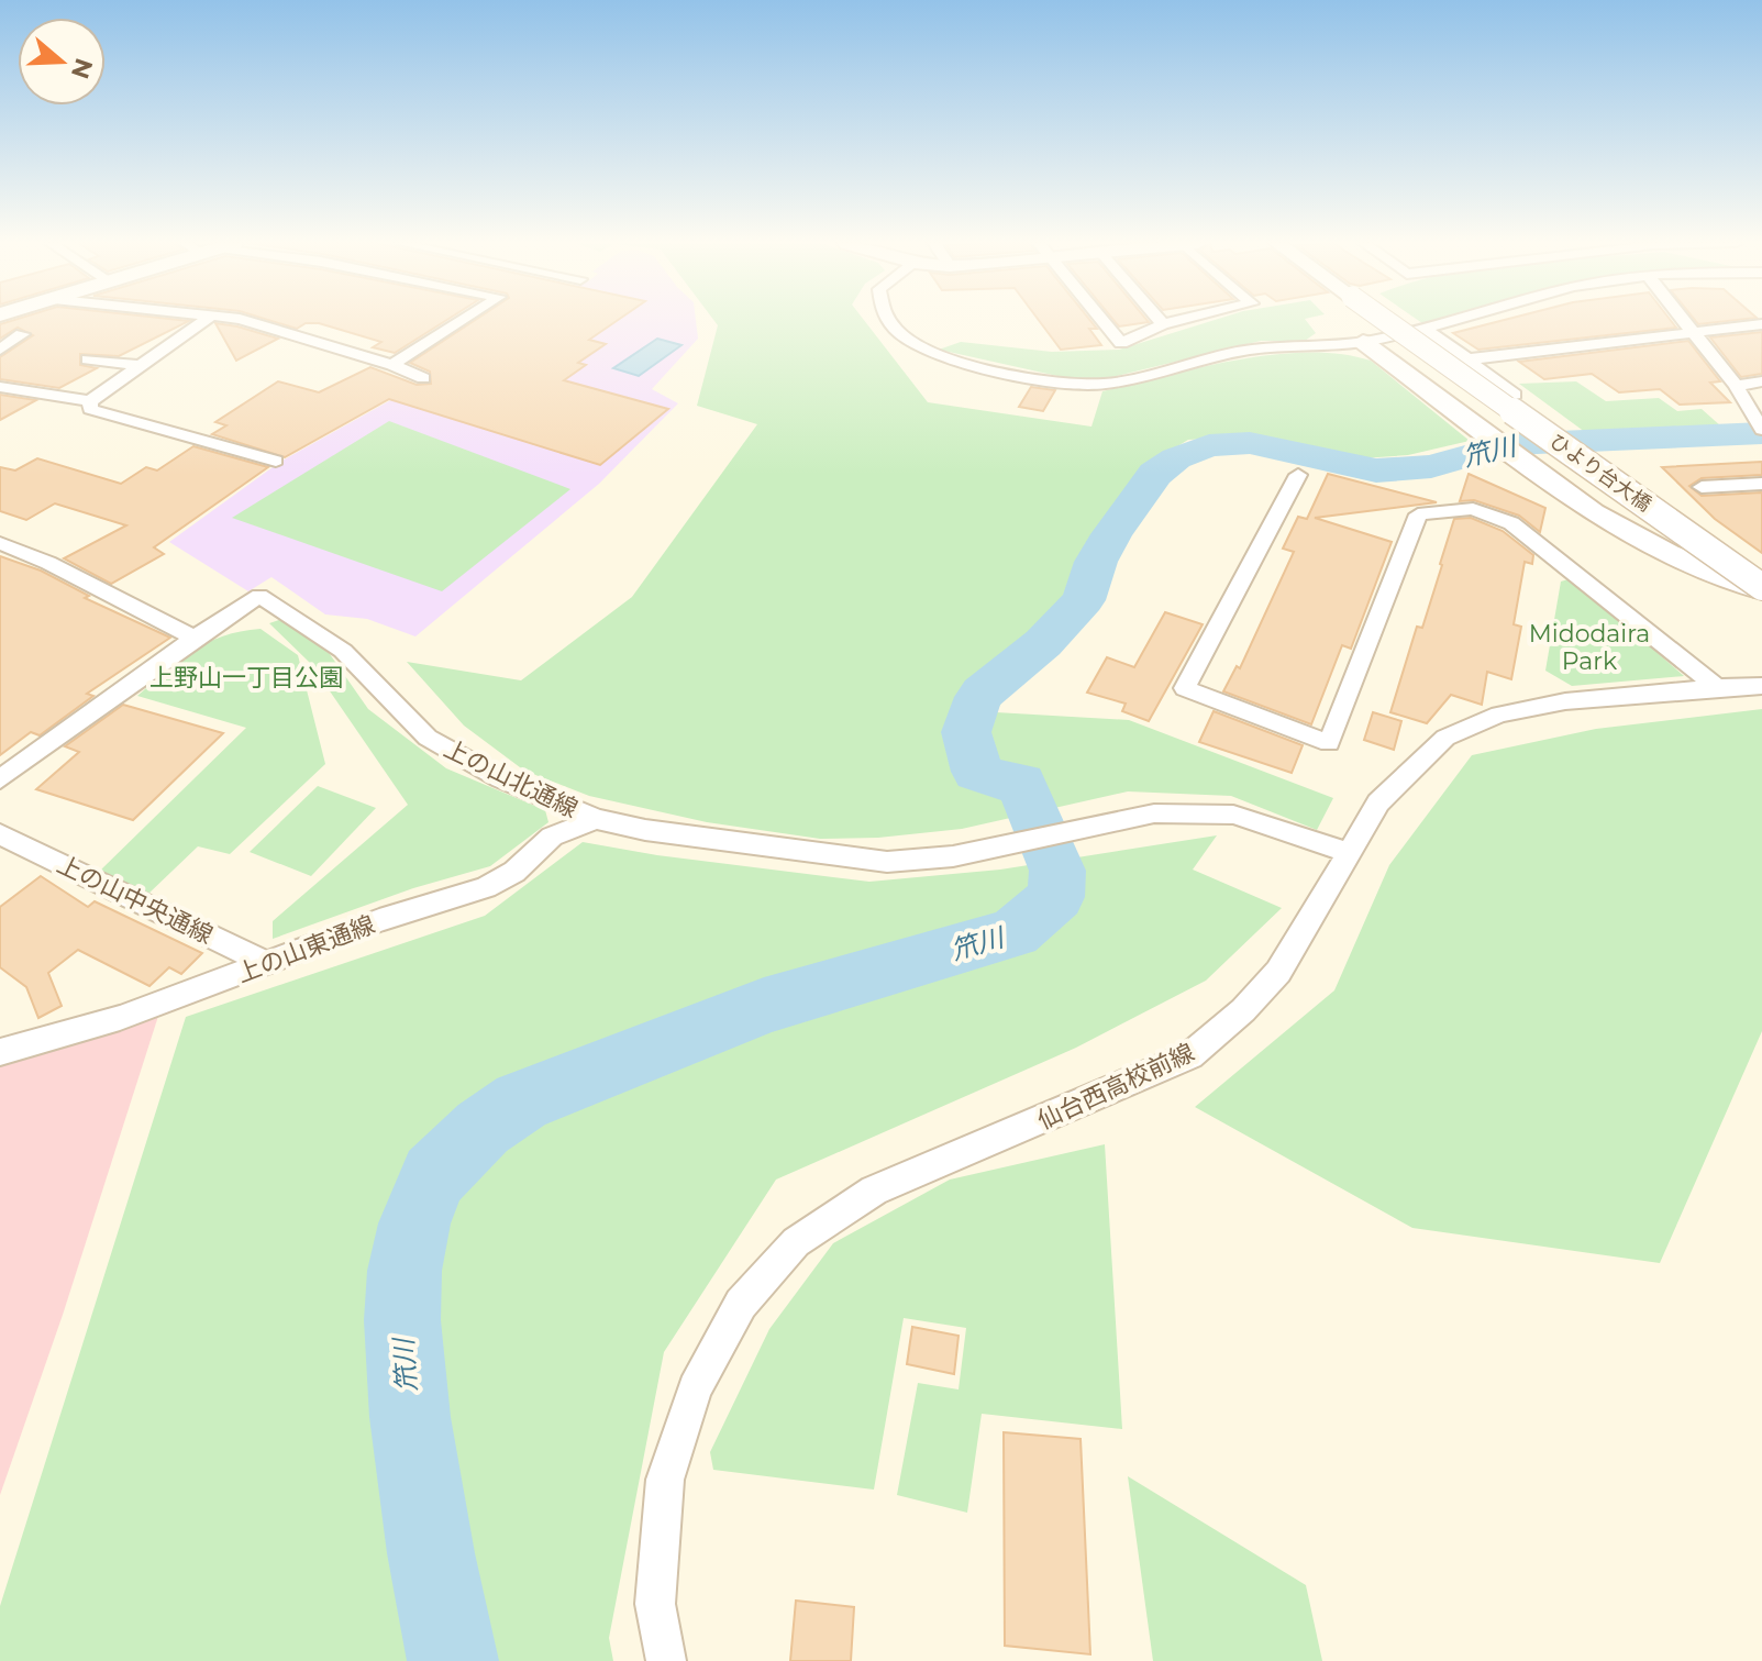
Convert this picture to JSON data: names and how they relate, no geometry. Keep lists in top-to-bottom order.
{
  "streets": {
    "street": [
      "ひより台大橋",
      "上の山北通線",
      "上の山中央通線",
      "上の山東通線",
      "仙台西高校前線"
    ]
  },
  "crossings": [
    ["上の山北通線", "上の山東通線"],
    ["上の山北通線", "仙台西高校前線"],
    ["上の山中央通線", "上の山東通線"]
  ],
  "water": ["笊川"],
  "parks": ["Midodaira Park", "上野山一丁目公園"],
  "north": "right"
}
